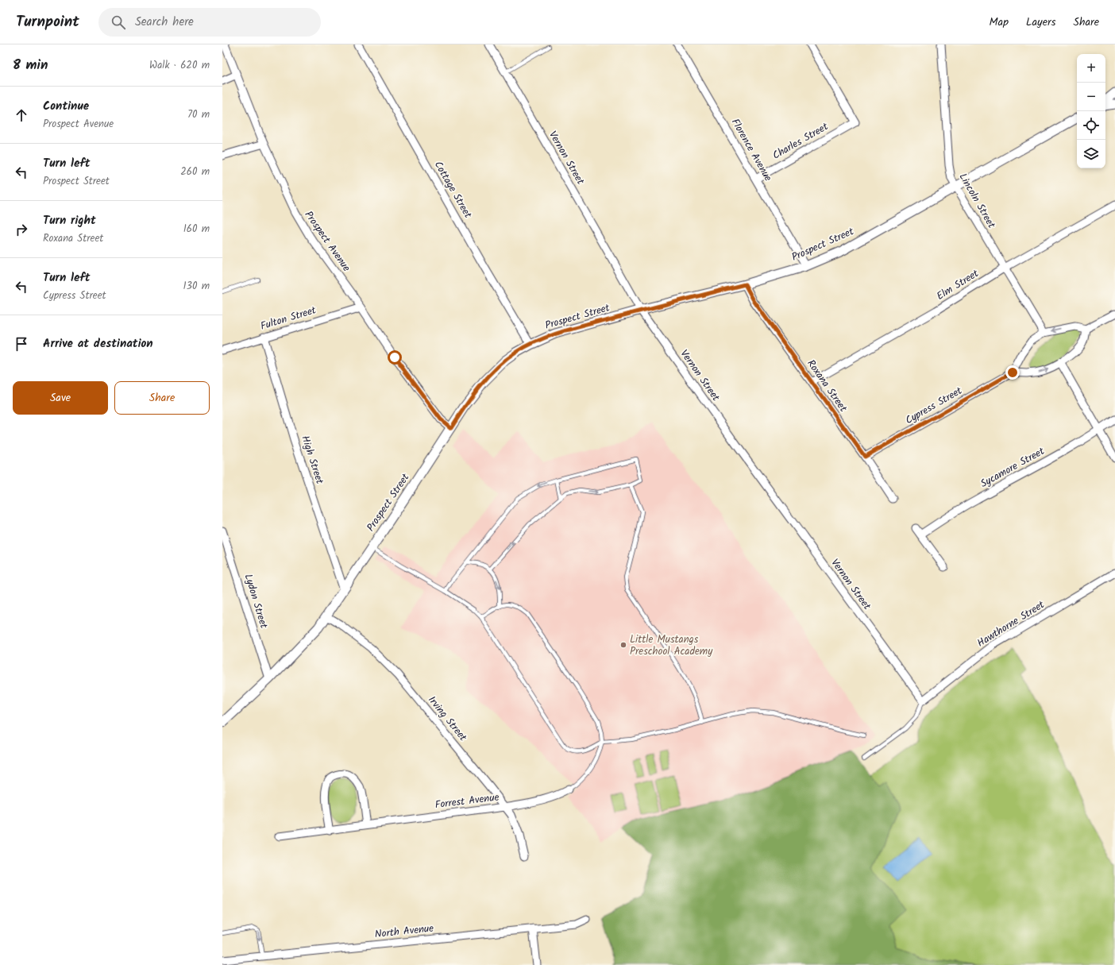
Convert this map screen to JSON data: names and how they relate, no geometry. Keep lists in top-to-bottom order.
{
  "streets": {
    "street": [
      "Charles Street",
      "Florence Avenue",
      "Vernon Street",
      "Cottage Street",
      "Lincoln Street",
      "Prospect Avenue",
      "Prospect Street",
      "Elm Street",
      "Fulton Street",
      "Roxana Street",
      "Cypress Street",
      "High Street",
      "Sycamore Street",
      "Lydon Street",
      "Hawthorne Street",
      "Irving Street",
      "Forrest Avenue",
      "North Avenue"
    ]
  },
  "crossings": [
    ["Charles Street", "Florence Avenue"],
    ["Florence Avenue", "Prospect Street"],
    ["Vernon Street", "Prospect Street"],
    ["Vernon Street", "Hawthorne Street"],
    ["Cottage Street", "Prospect Street"],
    ["Lincoln Street", "Prospect Street"],
    ["Lincoln Street", "Elm Street"],
    ["Prospect Avenue", "Prospect Street"],
    ["Prospect Avenue", "Fulton Street"],
    ["Prospect Street", "Roxana Street"],
    ["Prospect Street", "High Street"],
    ["Prospect Street", "Lydon Street"],
    ["Prospect Street", "Irving Street"],
    ["Elm Street", "Roxana Street"],
    ["Fulton Street", "High Street"],
    ["Roxana Street", "Cypress Street"],
    ["Irving Street", "Forrest Avenue"]
  ],
  "places": ["Little Mustangs Preschool Academy"],
  "page": {
    "header": "Turnpoint",
    "search": "Search here",
    "nav": ["Map", "Layers", "Share"],
    "heading": ["8 min", "Walk · 620 m"],
    "map_buttons": ["+", "−"],
    "list": [
      ["Continue", "Prospect Avenue", "70 m"],
      ["Turn left", "Prospect Street", "260 m"],
      ["Turn right", "Roxana Street", "160 m"],
      ["Turn left", "Cypress Street", "130 m"],
      "Arrive at destination"
    ],
    "buttons": ["Save", "Share"]
  }
}
